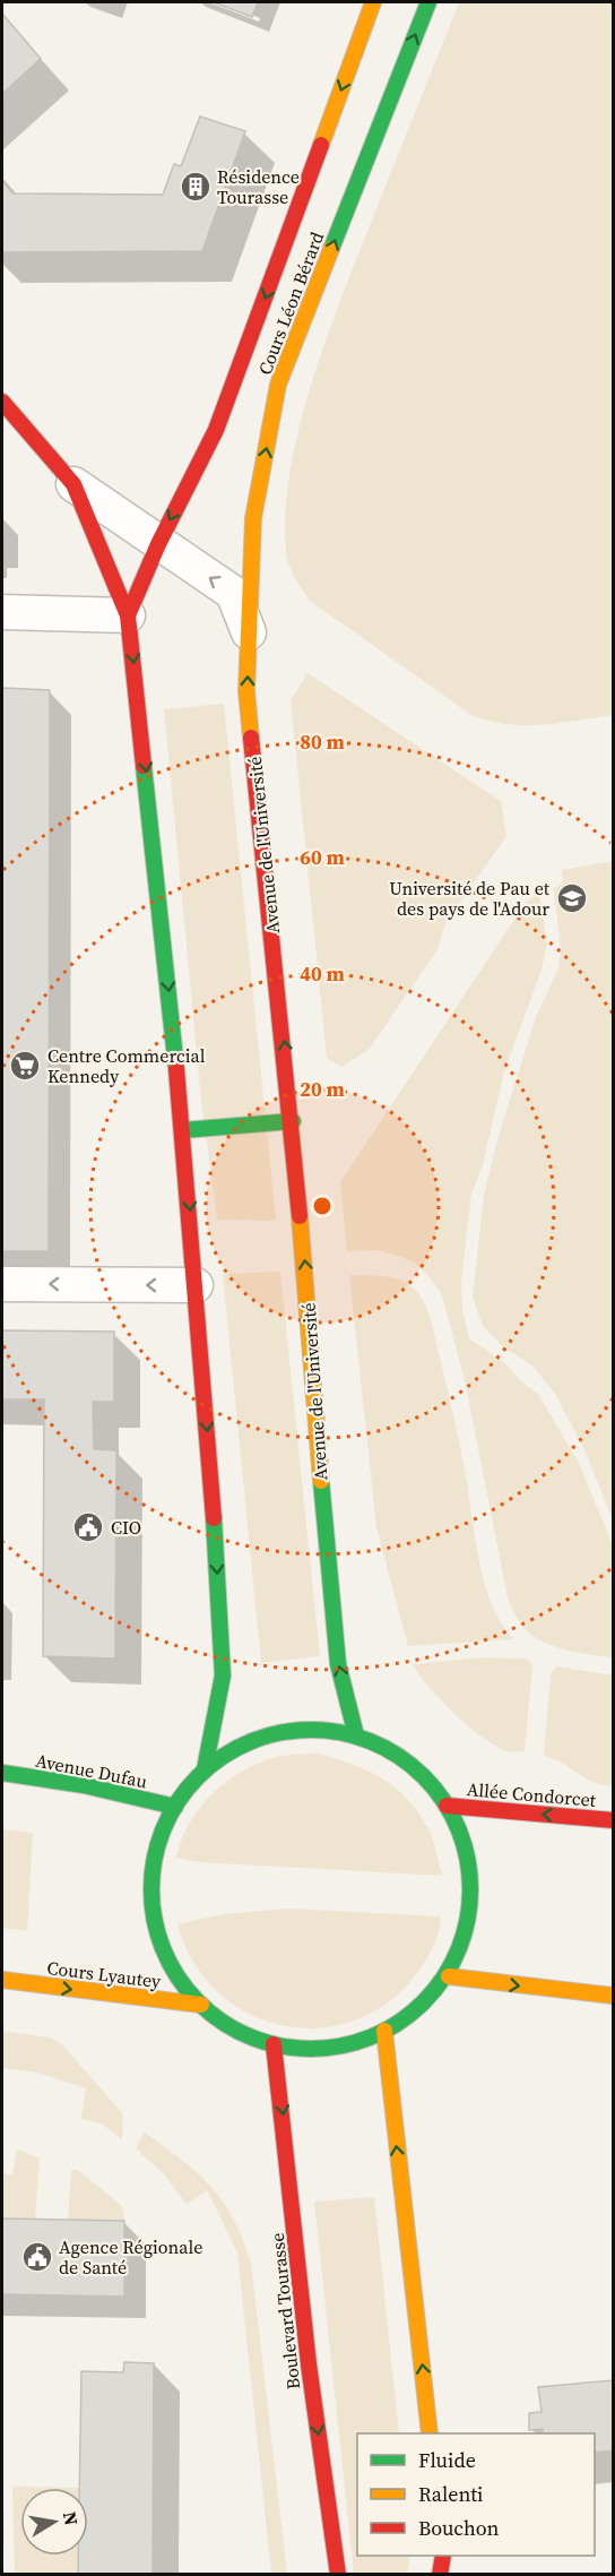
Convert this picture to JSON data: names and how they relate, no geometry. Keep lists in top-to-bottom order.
{
  "streets": {
    "main road": [
      "Cours Léon Bérard",
      "Avenue de l'Université",
      "Avenue Dufau",
      "Allée Condorcet",
      "Cours Lyautey",
      "Boulevard Tourasse"
    ]
  },
  "crossings": [
    ["Cours Léon Bérard", "Avenue de l'Université"]
  ],
  "one_way": ["Avenue de l'Université", "Allée Condorcet", "Cours Lyautey"],
  "places": {
    "building": ["Résidence Tourasse"],
    "school or university": ["Université de Pau et des pays de l'Adour"],
    "supermarket": ["Centre Commercial Kennedy"],
    "public building": ["CIO", "Agence Régionale de Santé"]
  },
  "legend": ["Fluide", "Ralenti", "Bouchon"],
  "north": "right",
  "rings": [
    "80 m",
    "60 m",
    "40 m",
    "20 m"
  ]
}
